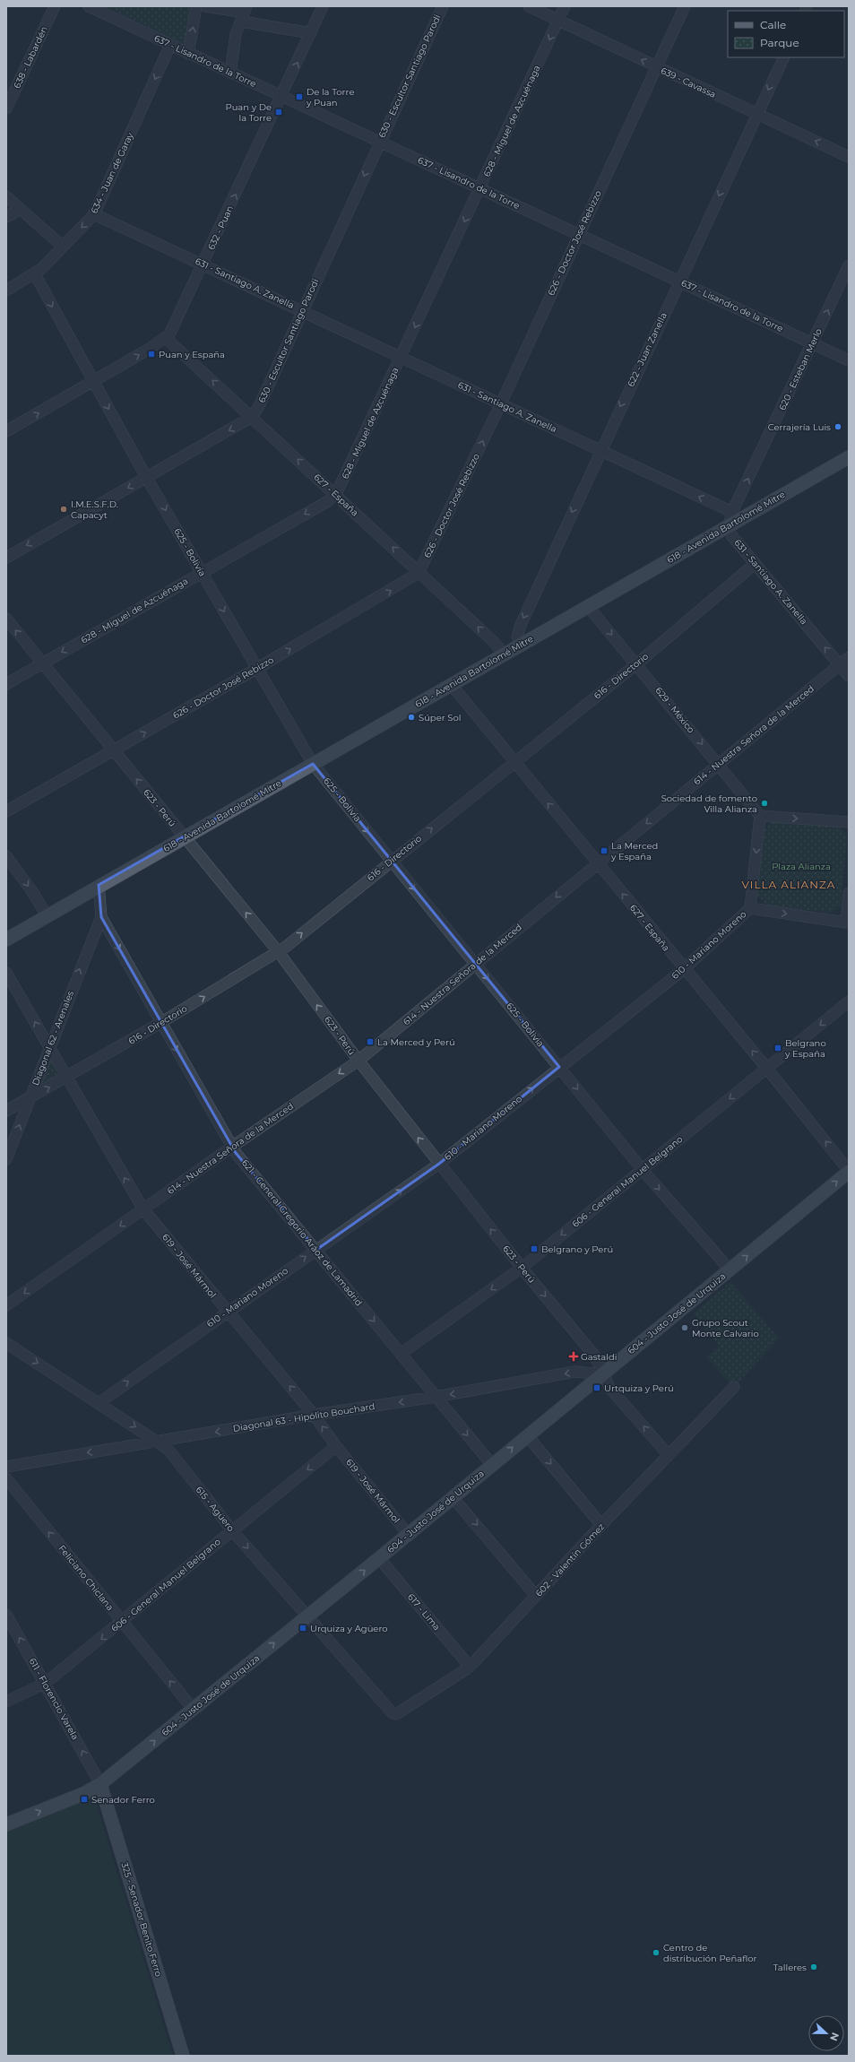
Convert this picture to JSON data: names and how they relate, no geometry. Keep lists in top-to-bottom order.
{
  "streets": {
    "main road": ["618 - Avenida Bartolomé Mitre", "604 - Justo José de Urquiza", "325 - Senador Benito Ferro"],
    "street": [
      "638 - Labardén",
      "637 - Lisandro de la Torre",
      "630 - Escultor Santiago Parodi",
      "639 - Cavassa",
      "628 - Miguel de Azcuénaga",
      "634 - Juan de Garay",
      "632 - Puan",
      "626 - Doctor José Rebizzo",
      "631 - Santiago A. Zanella",
      "622 - Juan Zanella",
      "620 - Esteban Merlo",
      "627 - España",
      "625 - Bolivia",
      "616 - Directorio",
      "629 - México",
      "614 - Nuestra Señora de la Merced",
      "623 - Perú",
      "610 - Mariano Moreno",
      "Diagonal 62 - Arenales",
      "606 - General Manuel Belgrano",
      "621 - General Gregorio Aráoz de Lamadrid",
      "619 - José Mármol",
      "Diagonal 63 - Hipólito Bouchard",
      "615 - Agüero",
      "602 - Valentín Gómez",
      "Feliciano Chiclana",
      "617 - Lima",
      "611 - Florencio Varela"
    ]
  },
  "crossings": [
    ["637 - Lisandro de la Torre", "630 - Escultor Santiago Parodi"],
    ["637 - Lisandro de la Torre", "628 - Miguel de Azcuénaga"],
    ["637 - Lisandro de la Torre", "634 - Juan de Garay"],
    ["637 - Lisandro de la Torre", "632 - Puan"],
    ["637 - Lisandro de la Torre", "626 - Doctor José Rebizzo"],
    ["637 - Lisandro de la Torre", "622 - Juan Zanella"],
    ["637 - Lisandro de la Torre", "620 - Esteban Merlo"],
    ["630 - Escultor Santiago Parodi", "631 - Santiago A. Zanella"],
    ["630 - Escultor Santiago Parodi", "627 - España"],
    ["630 - Escultor Santiago Parodi", "625 - Bolivia"],
    ["639 - Cavassa", "628 - Miguel de Azcuénaga"],
    ["639 - Cavassa", "626 - Doctor José Rebizzo"],
    ["639 - Cavassa", "622 - Juan Zanella"],
    ["628 - Miguel de Azcuénaga", "631 - Santiago A. Zanella"],
    ["628 - Miguel de Azcuénaga", "627 - España"],
    ["628 - Miguel de Azcuénaga", "625 - Bolivia"],
    ["628 - Miguel de Azcuénaga", "623 - Perú"],
    ["634 - Juan de Garay", "631 - Santiago A. Zanella"],
    ["634 - Juan de Garay", "625 - Bolivia"],
    ["632 - Puan", "631 - Santiago A. Zanella"],
    ["632 - Puan", "627 - España"],
    ["626 - Doctor José Rebizzo", "631 - Santiago A. Zanella"],
    ["626 - Doctor José Rebizzo", "627 - España"],
    ["626 - Doctor José Rebizzo", "625 - Bolivia"],
    ["626 - Doctor José Rebizzo", "623 - Perú"],
    ["631 - Santiago A. Zanella", "622 - Juan Zanella"],
    ["631 - Santiago A. Zanella", "620 - Esteban Merlo"],
    ["631 - Santiago A. Zanella", "618 - Avenida Bartolomé Mitre"],
    ["631 - Santiago A. Zanella", "616 - Directorio"],
    ["631 - Santiago A. Zanella", "614 - Nuestra Señora de la Merced"],
    ["622 - Juan Zanella", "618 - Avenida Bartolomé Mitre"],
    ["627 - España", "618 - Avenida Bartolomé Mitre"],
    ["627 - España", "616 - Directorio"],
    ["627 - España", "614 - Nuestra Señora de la Merced"],
    ["627 - España", "610 - Mariano Moreno"],
    ["627 - España", "606 - General Manuel Belgrano"],
    ["627 - España", "604 - Justo José de Urquiza"],
    ["618 - Avenida Bartolomé Mitre", "625 - Bolivia"],
    ["618 - Avenida Bartolomé Mitre", "629 - México"],
    ["618 - Avenida Bartolomé Mitre", "623 - Perú"],
    ["618 - Avenida Bartolomé Mitre", "621 - General Gregorio Aráoz de Lamadrid"],
    ["625 - Bolivia", "616 - Directorio"],
    ["625 - Bolivia", "614 - Nuestra Señora de la Merced"],
    ["625 - Bolivia", "610 - Mariano Moreno"],
    ["625 - Bolivia", "606 - General Manuel Belgrano"],
    ["625 - Bolivia", "604 - Justo José de Urquiza"],
    ["616 - Directorio", "629 - México"],
    ["616 - Directorio", "623 - Perú"],
    ["616 - Directorio", "Diagonal 62 - Arenales"],
    ["616 - Directorio", "621 - General Gregorio Aráoz de Lamadrid"],
    ["616 - Directorio", "619 - José Mármol"],
    ["629 - México", "614 - Nuestra Señora de la Merced"],
    ["614 - Nuestra Señora de la Merced", "623 - Perú"],
    ["614 - Nuestra Señora de la Merced", "621 - General Gregorio Aráoz de Lamadrid"],
    ["614 - Nuestra Señora de la Merced", "619 - José Mármol"],
    ["623 - Perú", "610 - Mariano Moreno"],
    ["623 - Perú", "606 - General Manuel Belgrano"],
    ["623 - Perú", "604 - Justo José de Urquiza"],
    ["623 - Perú", "Diagonal 63 - Hipólito Bouchard"],
    ["623 - Perú", "602 - Valentín Gómez"],
    ["610 - Mariano Moreno", "621 - General Gregorio Aráoz de Lamadrid"],
    ["610 - Mariano Moreno", "619 - José Mármol"],
    ["610 - Mariano Moreno", "615 - Agüero"],
    ["Diagonal 62 - Arenales", "621 - General Gregorio Aráoz de Lamadrid"],
    ["Diagonal 62 - Arenales", "619 - José Mármol"],
    ["606 - General Manuel Belgrano", "621 - General Gregorio Aráoz de Lamadrid"],
    ["606 - General Manuel Belgrano", "619 - José Mármol"],
    ["606 - General Manuel Belgrano", "615 - Agüero"],
    ["606 - General Manuel Belgrano", "Feliciano Chiclana"],
    ["606 - General Manuel Belgrano", "611 - Florencio Varela"],
    ["621 - General Gregorio Aráoz de Lamadrid", "604 - Justo José de Urquiza"],
    ["621 - General Gregorio Aráoz de Lamadrid", "Diagonal 63 - Hipólito Bouchard"],
    ["619 - José Mármol", "604 - Justo José de Urquiza"],
    ["619 - José Mármol", "Diagonal 63 - Hipólito Bouchard"],
    ["604 - Justo José de Urquiza", "Diagonal 63 - Hipólito Bouchard"],
    ["604 - Justo José de Urquiza", "615 - Agüero"],
    ["604 - Justo José de Urquiza", "Feliciano Chiclana"],
    ["604 - Justo José de Urquiza", "617 - Lima"],
    ["604 - Justo José de Urquiza", "611 - Florencio Varela"],
    ["604 - Justo José de Urquiza", "325 - Senador Benito Ferro"],
    ["Diagonal 63 - Hipólito Bouchard", "615 - Agüero"],
    ["615 - Agüero", "602 - Valentín Gómez"],
    ["602 - Valentín Gómez", "617 - Lima"],
    ["611 - Florencio Varela", "325 - Senador Benito Ferro"]
  ],
  "one_way": [
    "630 - Escultor Santiago Parodi",
    "639 - Cavassa",
    "628 - Miguel de Azcuénaga",
    "634 - Juan de Garay",
    "632 - Puan",
    "626 - Doctor José Rebizzo",
    "622 - Juan Zanella",
    "620 - Esteban Merlo",
    "627 - España",
    "625 - Bolivia",
    "616 - Directorio",
    "629 - México",
    "614 - Nuestra Señora de la Merced",
    "610 - Mariano Moreno",
    "Diagonal 62 - Arenales",
    "606 - General Manuel Belgrano",
    "621 - General Gregorio Aráoz de Lamadrid",
    "619 - José Mármol",
    "604 - Justo José de Urquiza",
    "Diagonal 63 - Hipólito Bouchard",
    "615 - Agüero",
    "Feliciano Chiclana",
    "611 - Florencio Varela"
  ],
  "districts": ["VILLA ALIANZA"],
  "parks": ["Plaza Alianza"],
  "places": {
    "transit": [
      "De la Torre y Puan",
      "Puan y De la Torre",
      "Puan y España",
      "La Merced y España",
      "La Merced y Perú",
      "Belgrano y España",
      "Belgrano y Perú",
      "Urtquiza y Perú",
      "Urquiza y Agüero",
      "Senador Ferro"
    ],
    "other": [
      "Cerrajería Luis",
      "I.M.E.S.F.D. Capacyt",
      "Súper Sol",
      "Sociedad de fomento Villa Alianza",
      "Grupo Scout Monte Calvario",
      "Centro de distribución Peñaflor",
      "Talleres"
    ],
    "health": ["Gastaldi"]
  },
  "legend": ["Calle", "Parque"],
  "north": "right"
}
